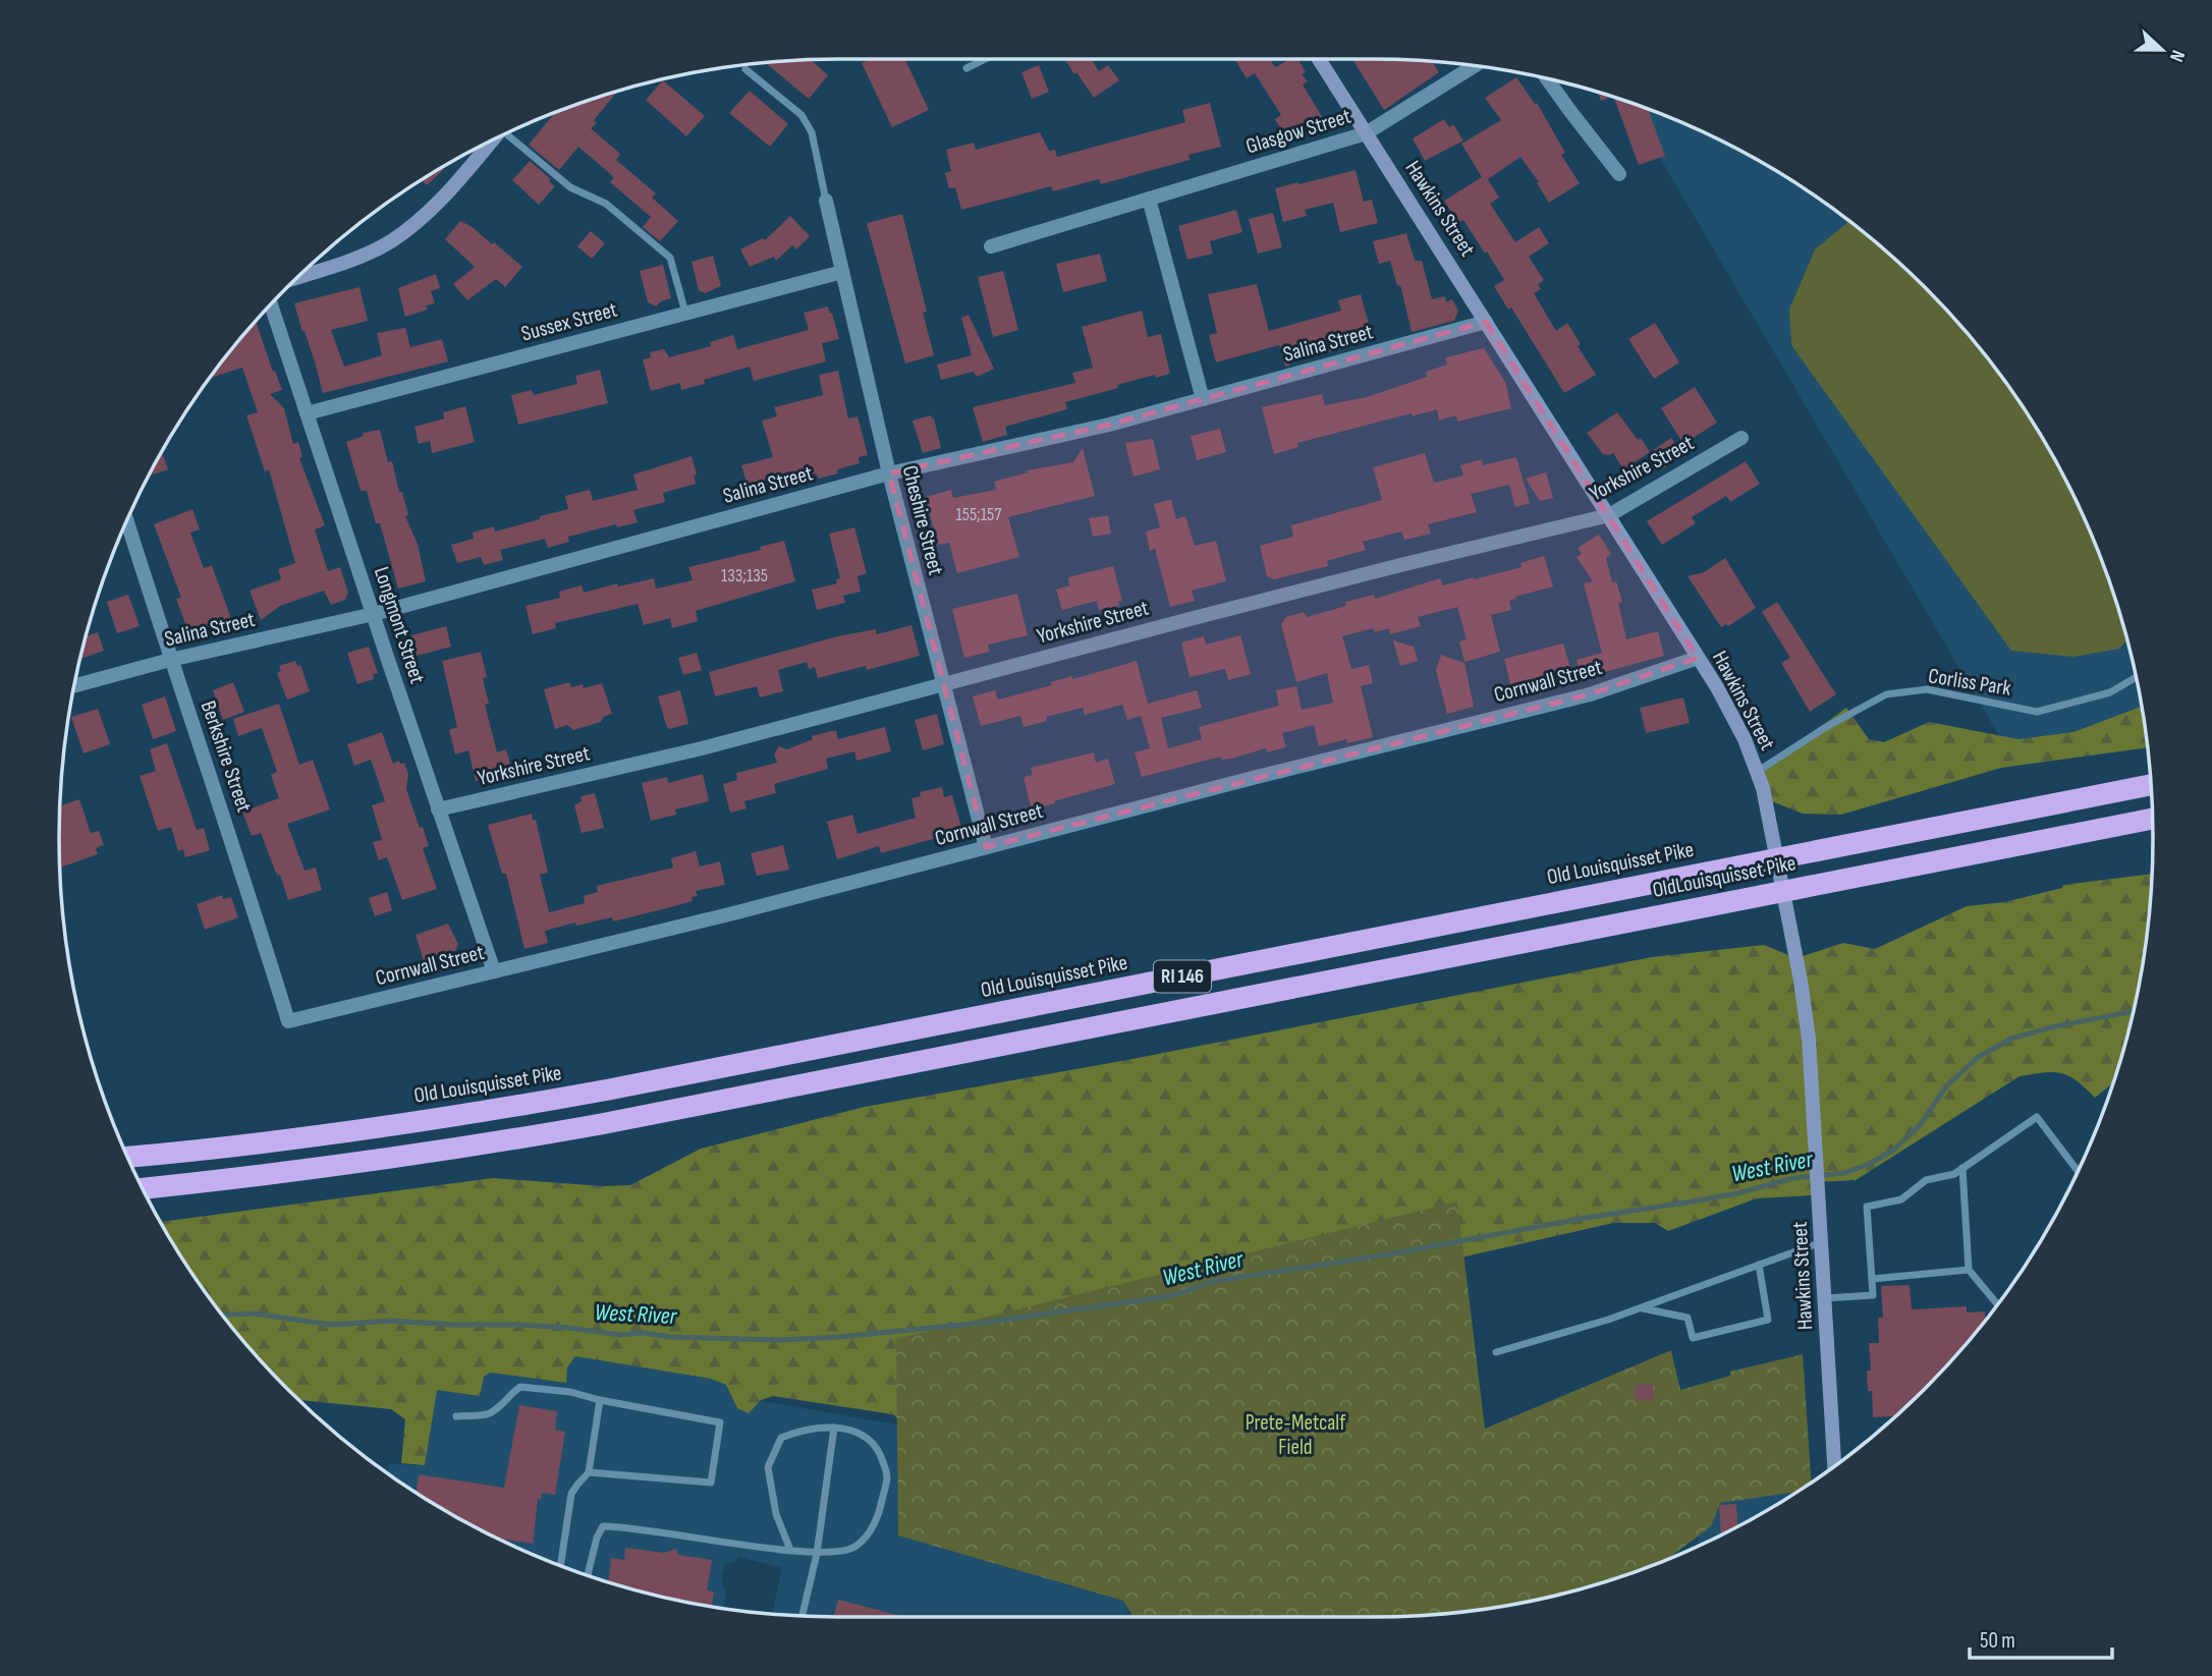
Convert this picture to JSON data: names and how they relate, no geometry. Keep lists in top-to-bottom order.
{
  "streets": {
    "highway": ["Old Louisquisset Pike", "OldLouisquisset Pike", "RI 146"],
    "street": [
      "Glasgow Street",
      "Hawkins Street",
      "Sussex Street",
      "Salina Street",
      "Yorkshire Street",
      "Cheshire Street",
      "Longmont Street",
      "Cornwall Street",
      "Berkshire Street"
    ],
    "lane": ["Corliss Park"]
  },
  "crossings": [
    ["Glasgow Street", "Hawkins Street"],
    ["Hawkins Street", "Salina Street"],
    ["Hawkins Street", "Yorkshire Street"],
    ["Hawkins Street", "Cornwall Street"],
    ["Hawkins Street", "Corliss Park"],
    ["Sussex Street", "Cheshire Street"],
    ["Sussex Street", "Longmont Street"],
    ["Salina Street", "Cheshire Street"],
    ["Salina Street", "Longmont Street"],
    ["Salina Street", "Berkshire Street"],
    ["Yorkshire Street", "Cheshire Street"],
    ["Yorkshire Street", "Longmont Street"],
    ["Cheshire Street", "Cornwall Street"],
    ["Longmont Street", "Cornwall Street"],
    ["Cornwall Street", "Berkshire Street"],
    ["OldLouisquisset Pike", "RI 146"]
  ],
  "water": ["West River"],
  "parks": ["Prete-Metcalf Field"],
  "house_numbers": ["155;157", "133;135"],
  "scale_bar": "50 m",
  "north": "right"
}
